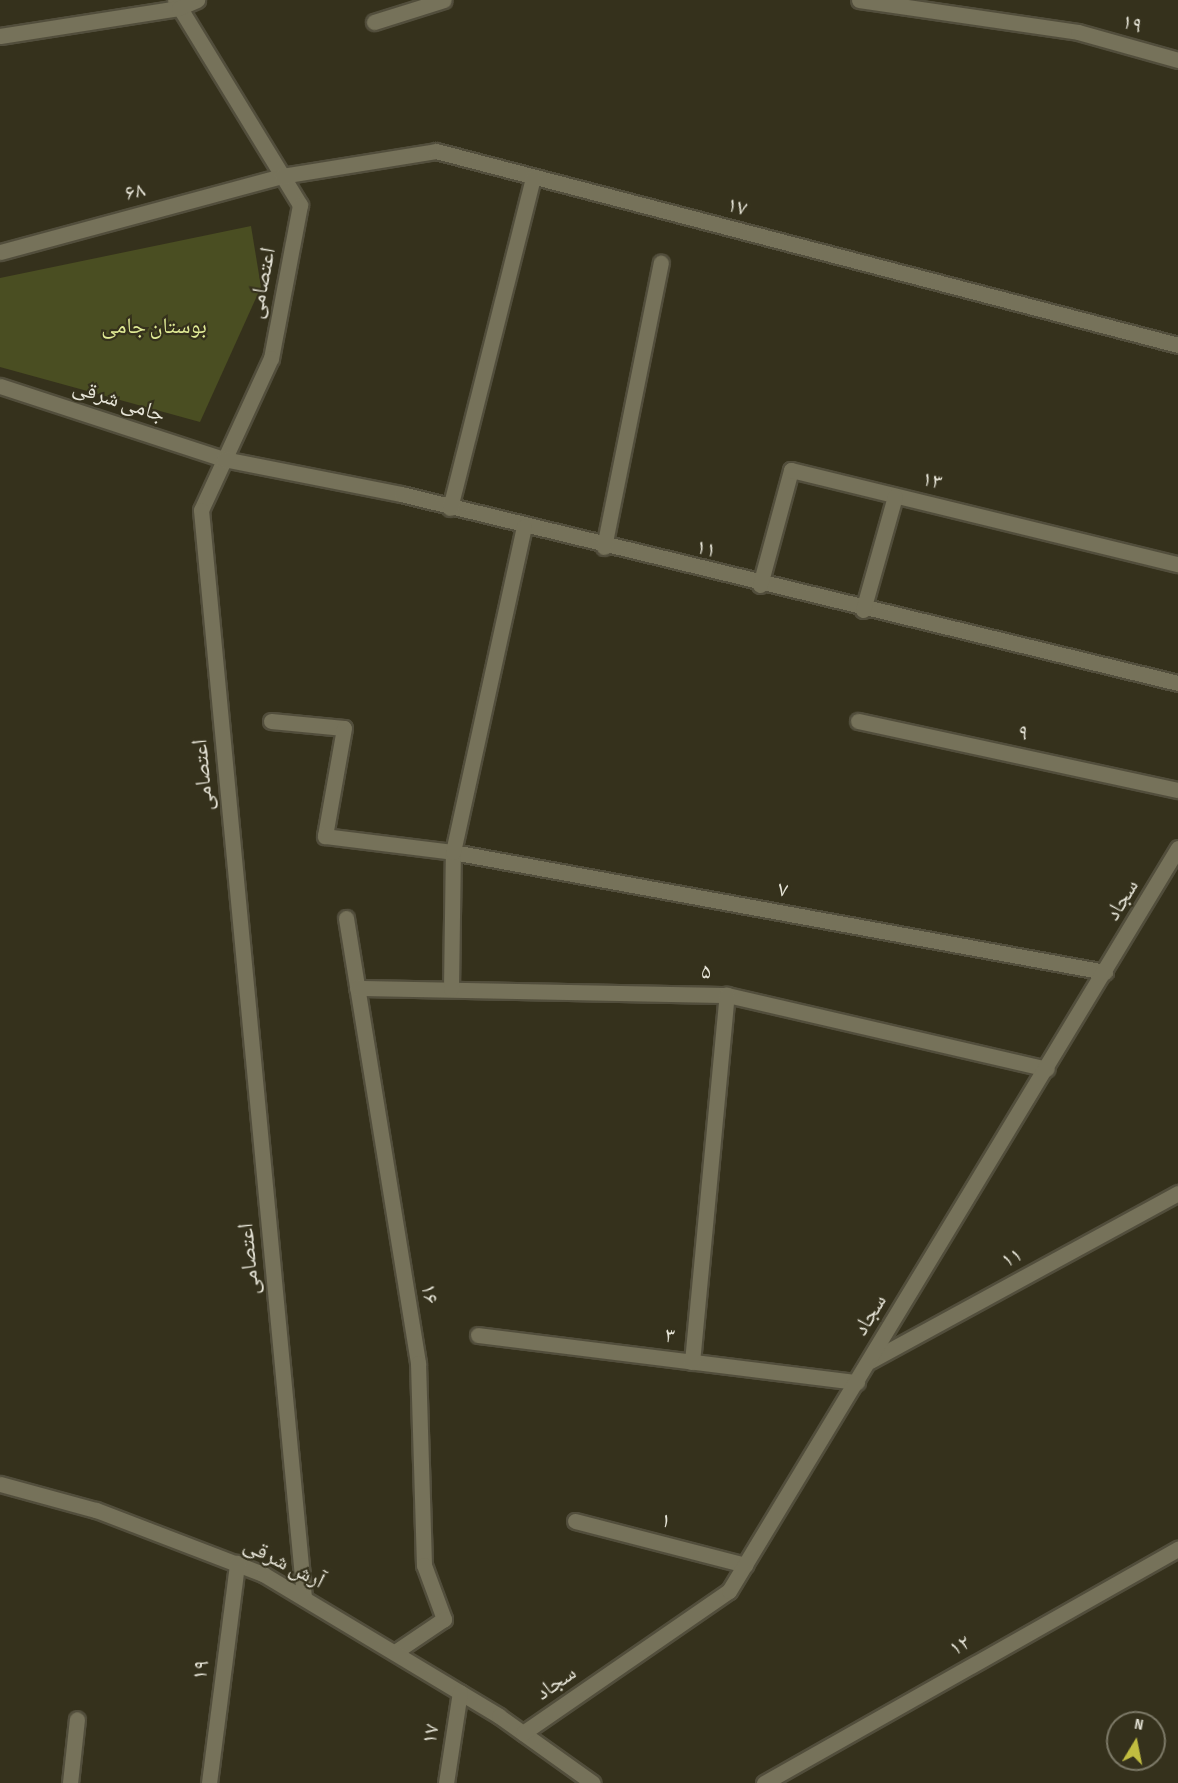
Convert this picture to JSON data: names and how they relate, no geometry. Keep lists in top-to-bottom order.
{
  "streets": {
    "street": [
      "۱۹",
      "۶۸",
      "۱۷",
      "اعتصامی",
      "جامی شرقی",
      "۱۳",
      "۱۱",
      "۹",
      "۷",
      "سجاد",
      "۵",
      "۱۶",
      "۳",
      "۱",
      "آرش شرقی",
      "۱۲"
    ]
  },
  "crossings": [
    ["۱۹", "آرش شرقی"],
    ["۶۸", "۱۷"],
    ["۶۸", "اعتصامی"],
    ["۱۷", "اعتصامی"],
    ["۱۷", "آرش شرقی"],
    ["اعتصامی", "جامی شرقی"],
    ["اعتصامی", "۱۱"],
    ["اعتصامی", "آرش شرقی"],
    ["جامی شرقی", "۱۱"],
    ["۱۳", "۱۱"],
    ["۱۱", "سجاد"],
    ["۷", "سجاد"],
    ["سجاد", "۵"],
    ["سجاد", "۳"],
    ["سجاد", "۱"],
    ["سجاد", "آرش شرقی"],
    ["۵", "۱۶"],
    ["۱۶", "آرش شرقی"]
  ],
  "parks": ["بوستان جامی"],
  "north": "top"
}
